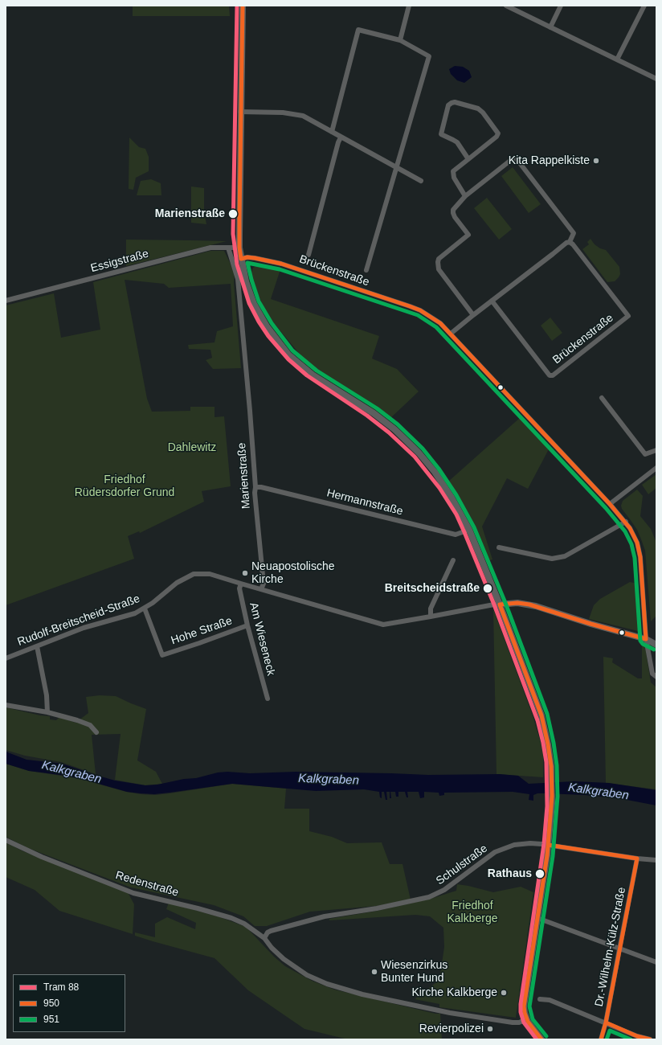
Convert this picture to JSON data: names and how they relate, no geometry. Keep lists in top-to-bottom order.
{
  "streets": {
    "street": [
      "Essigstraße",
      "Brückenstraße",
      "Marienstraße",
      "Hermannstraße",
      "Rudolf-Breitscheid-Straße",
      "Hohe Straße",
      "Am Wieseneck",
      "Schulstraße",
      "Redenstraße",
      "Dr.-Wilhelm-Külz-Straße"
    ]
  },
  "crossings": [
    ["Essigstraße", "Marienstraße"],
    ["Brückenstraße", "Rudolf-Breitscheid-Straße"],
    ["Marienstraße", "Hermannstraße"],
    ["Marienstraße", "Rudolf-Breitscheid-Straße"],
    ["Rudolf-Breitscheid-Straße", "Hohe Straße"],
    ["Rudolf-Breitscheid-Straße", "Am Wieseneck"],
    ["Hohe Straße", "Am Wieseneck"],
    ["Schulstraße", "Redenstraße"],
    ["Schulstraße", "Dr.-Wilhelm-Külz-Straße"]
  ],
  "water": ["Kalkgraben"],
  "parks": ["Dahlewitz", "Friedhof Rüdersdorfer Grund", "Friedhof Kalkberge"],
  "places": [
    "Kita Rappelkiste",
    "Marienstraße",
    "Neuapostolische Kirche",
    "Breitscheidstraße",
    "Rathaus",
    "Wiesenzirkus Bunter Hund",
    "Kirche Kalkberge",
    "Revierpolizei"
  ],
  "lines": ["tram line 88", "transit line 950", "transit line 951"],
  "legend": ["Tram 88", "950", "951"]
}
